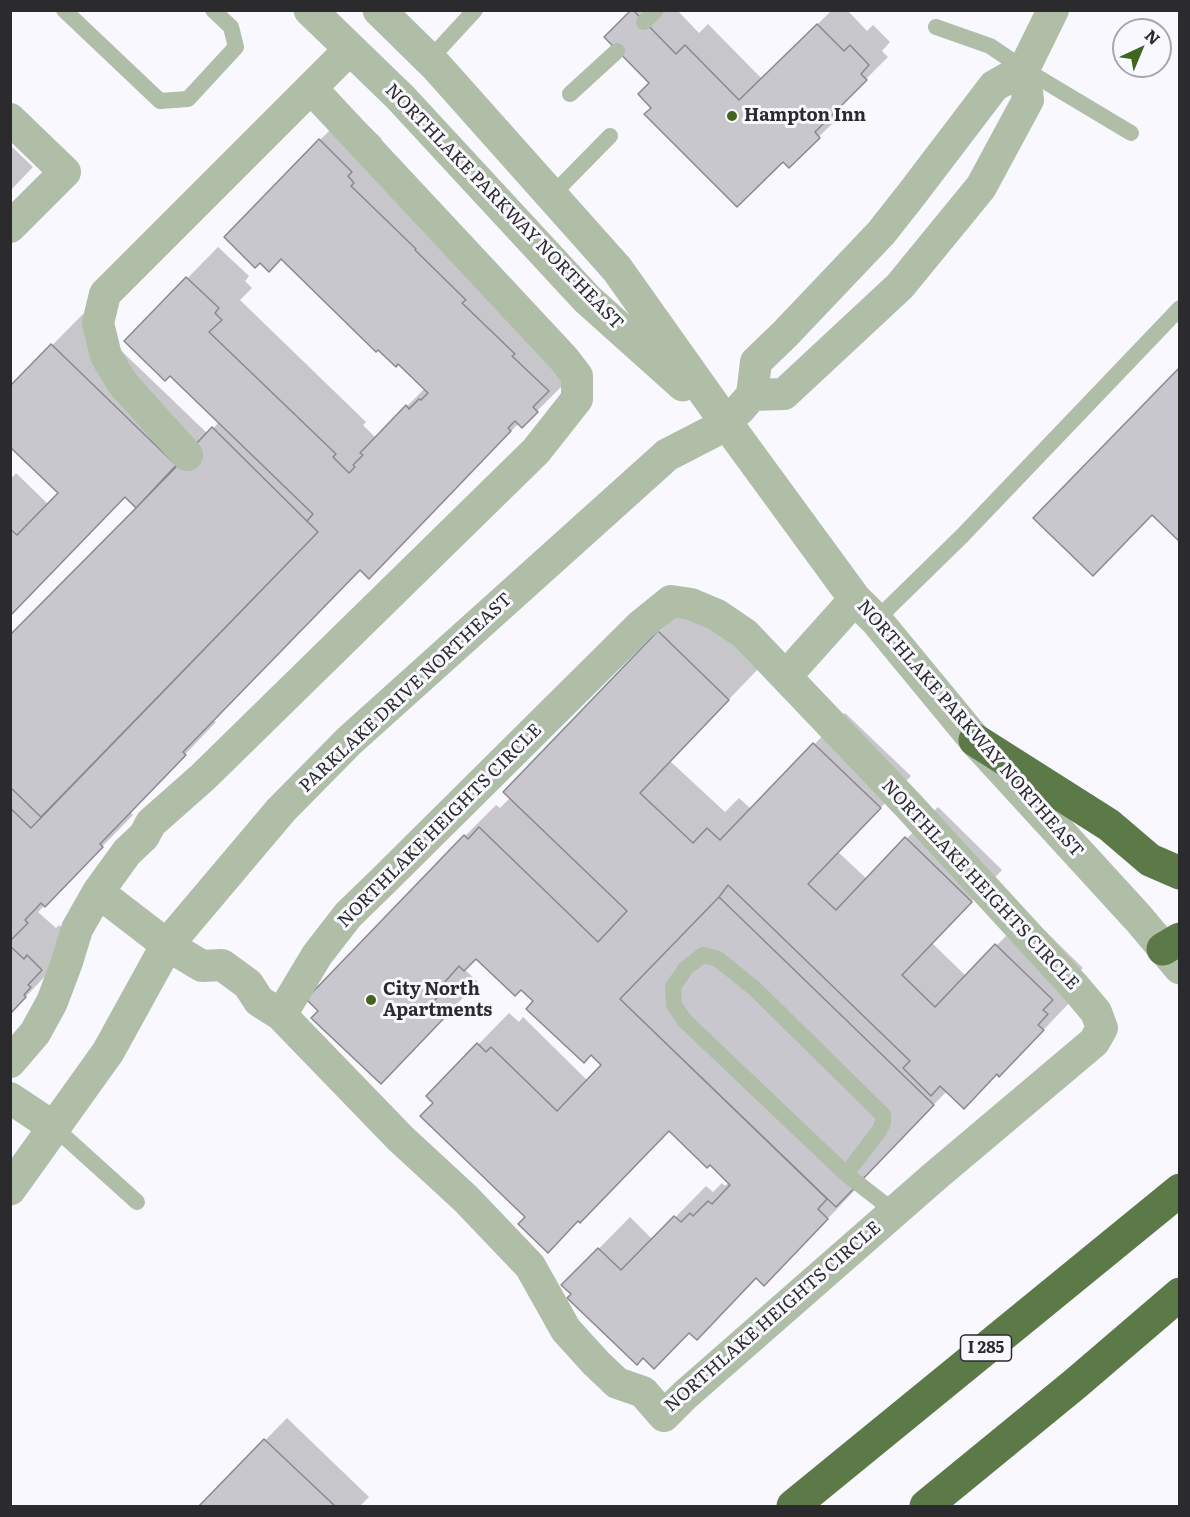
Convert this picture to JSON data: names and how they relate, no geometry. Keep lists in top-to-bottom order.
{
  "streets": {
    "highway": ["I 285"],
    "street": ["NORTHLAKE PARKWAY NORTHEAST", "PARKLAKE DRIVE NORTHEAST", "NORTHLAKE HEIGHTS CIRCLE"]
  },
  "crossings": [
    ["NORTHLAKE PARKWAY NORTHEAST", "PARKLAKE DRIVE NORTHEAST"]
  ],
  "places": ["Hampton Inn", "City North Apartments"],
  "north": "top right"
}
